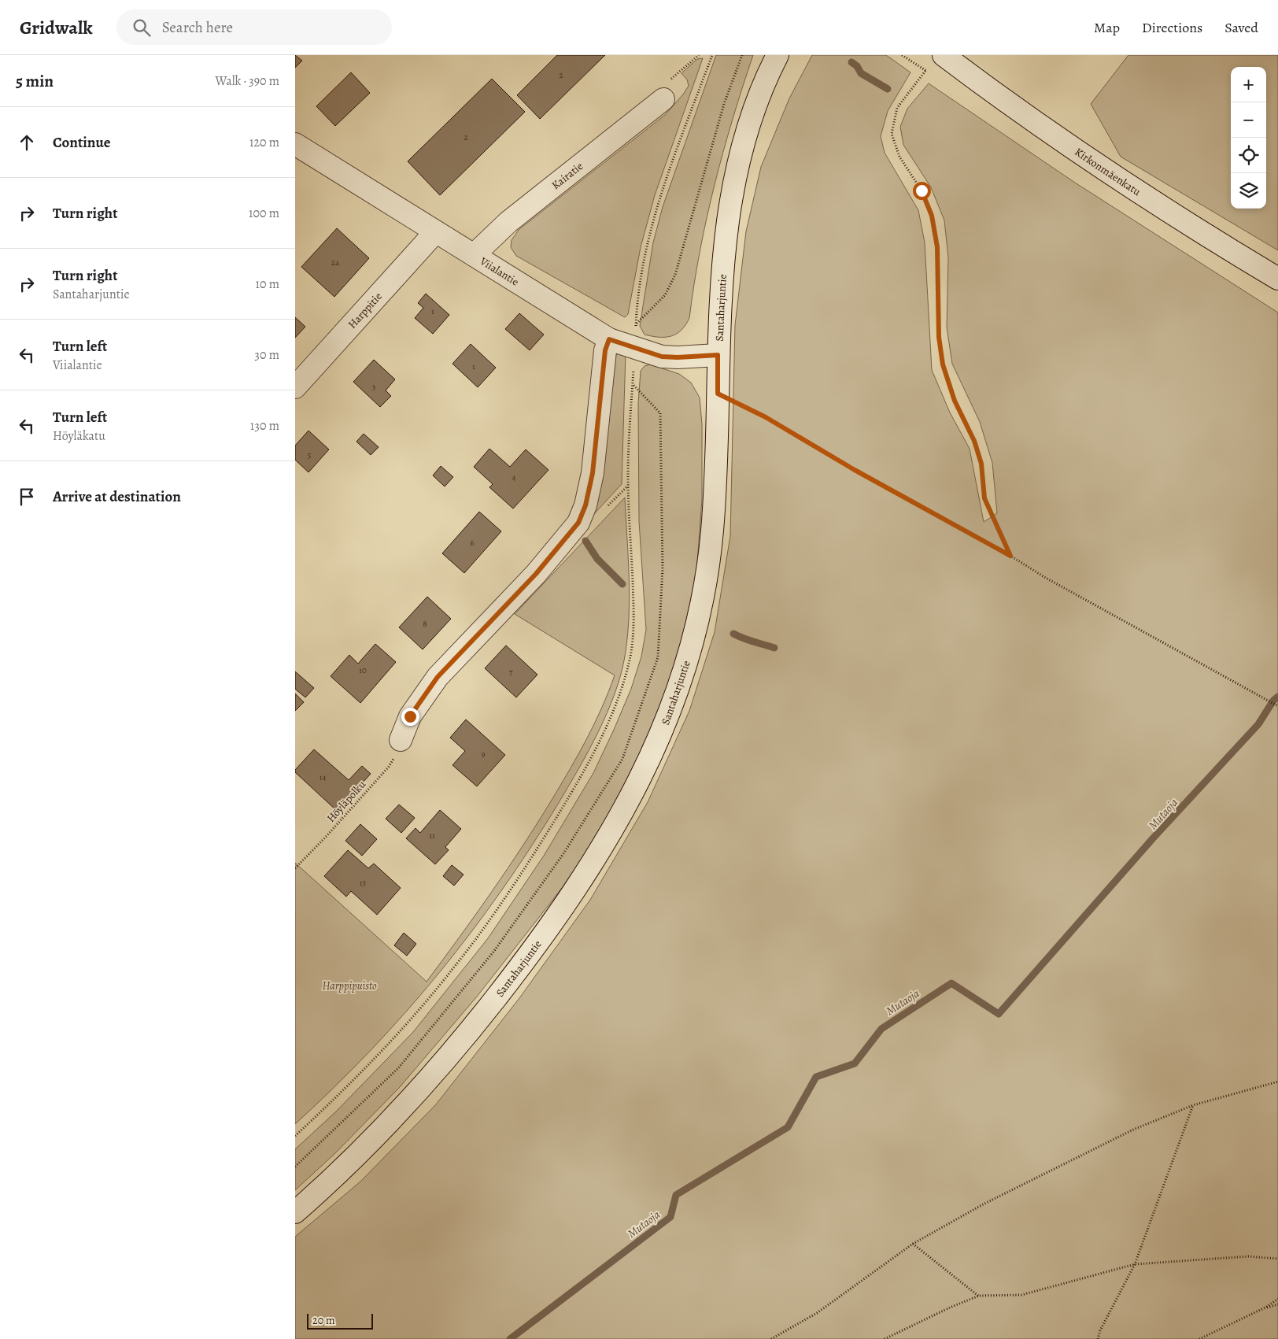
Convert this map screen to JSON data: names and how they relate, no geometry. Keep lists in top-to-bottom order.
{
  "streets": {
    "main road": [
      "Kirkonmäenkatu",
      "Kairatie",
      "Viialantie",
      "Santaharjuntie",
      "Harppitie"
    ],
    "path": ["Höyläpolku"]
  },
  "crossings": [
    ["Kairatie", "Viialantie"],
    ["Viialantie", "Santaharjuntie"],
    ["Viialantie", "Harppitie"]
  ],
  "water": ["Mutaoja"],
  "parks": ["Harppipuisto"],
  "house_numbers": [
    "2",
    "2",
    "2a",
    "1",
    "1",
    "3",
    "5",
    "4",
    "6",
    "8",
    "10",
    "7",
    "9",
    "14",
    "11",
    "13"
  ],
  "scale_bar": "20 m",
  "page": {
    "header": "Gridwalk",
    "search": "Search here",
    "nav": ["Map", "Directions", "Saved"],
    "heading": ["5 min", "Walk · 390 m"],
    "map_buttons": ["+", "−"],
    "list": [
      ["Continue", "120 m"],
      ["Turn right", "100 m"],
      ["Turn right", "Santaharjuntie", "10 m"],
      ["Turn left", "Viialantie", "30 m"],
      ["Turn left", "Höyläkatu", "130 m"],
      "Arrive at destination"
    ],
    "scale": "20 m"
  }
}
